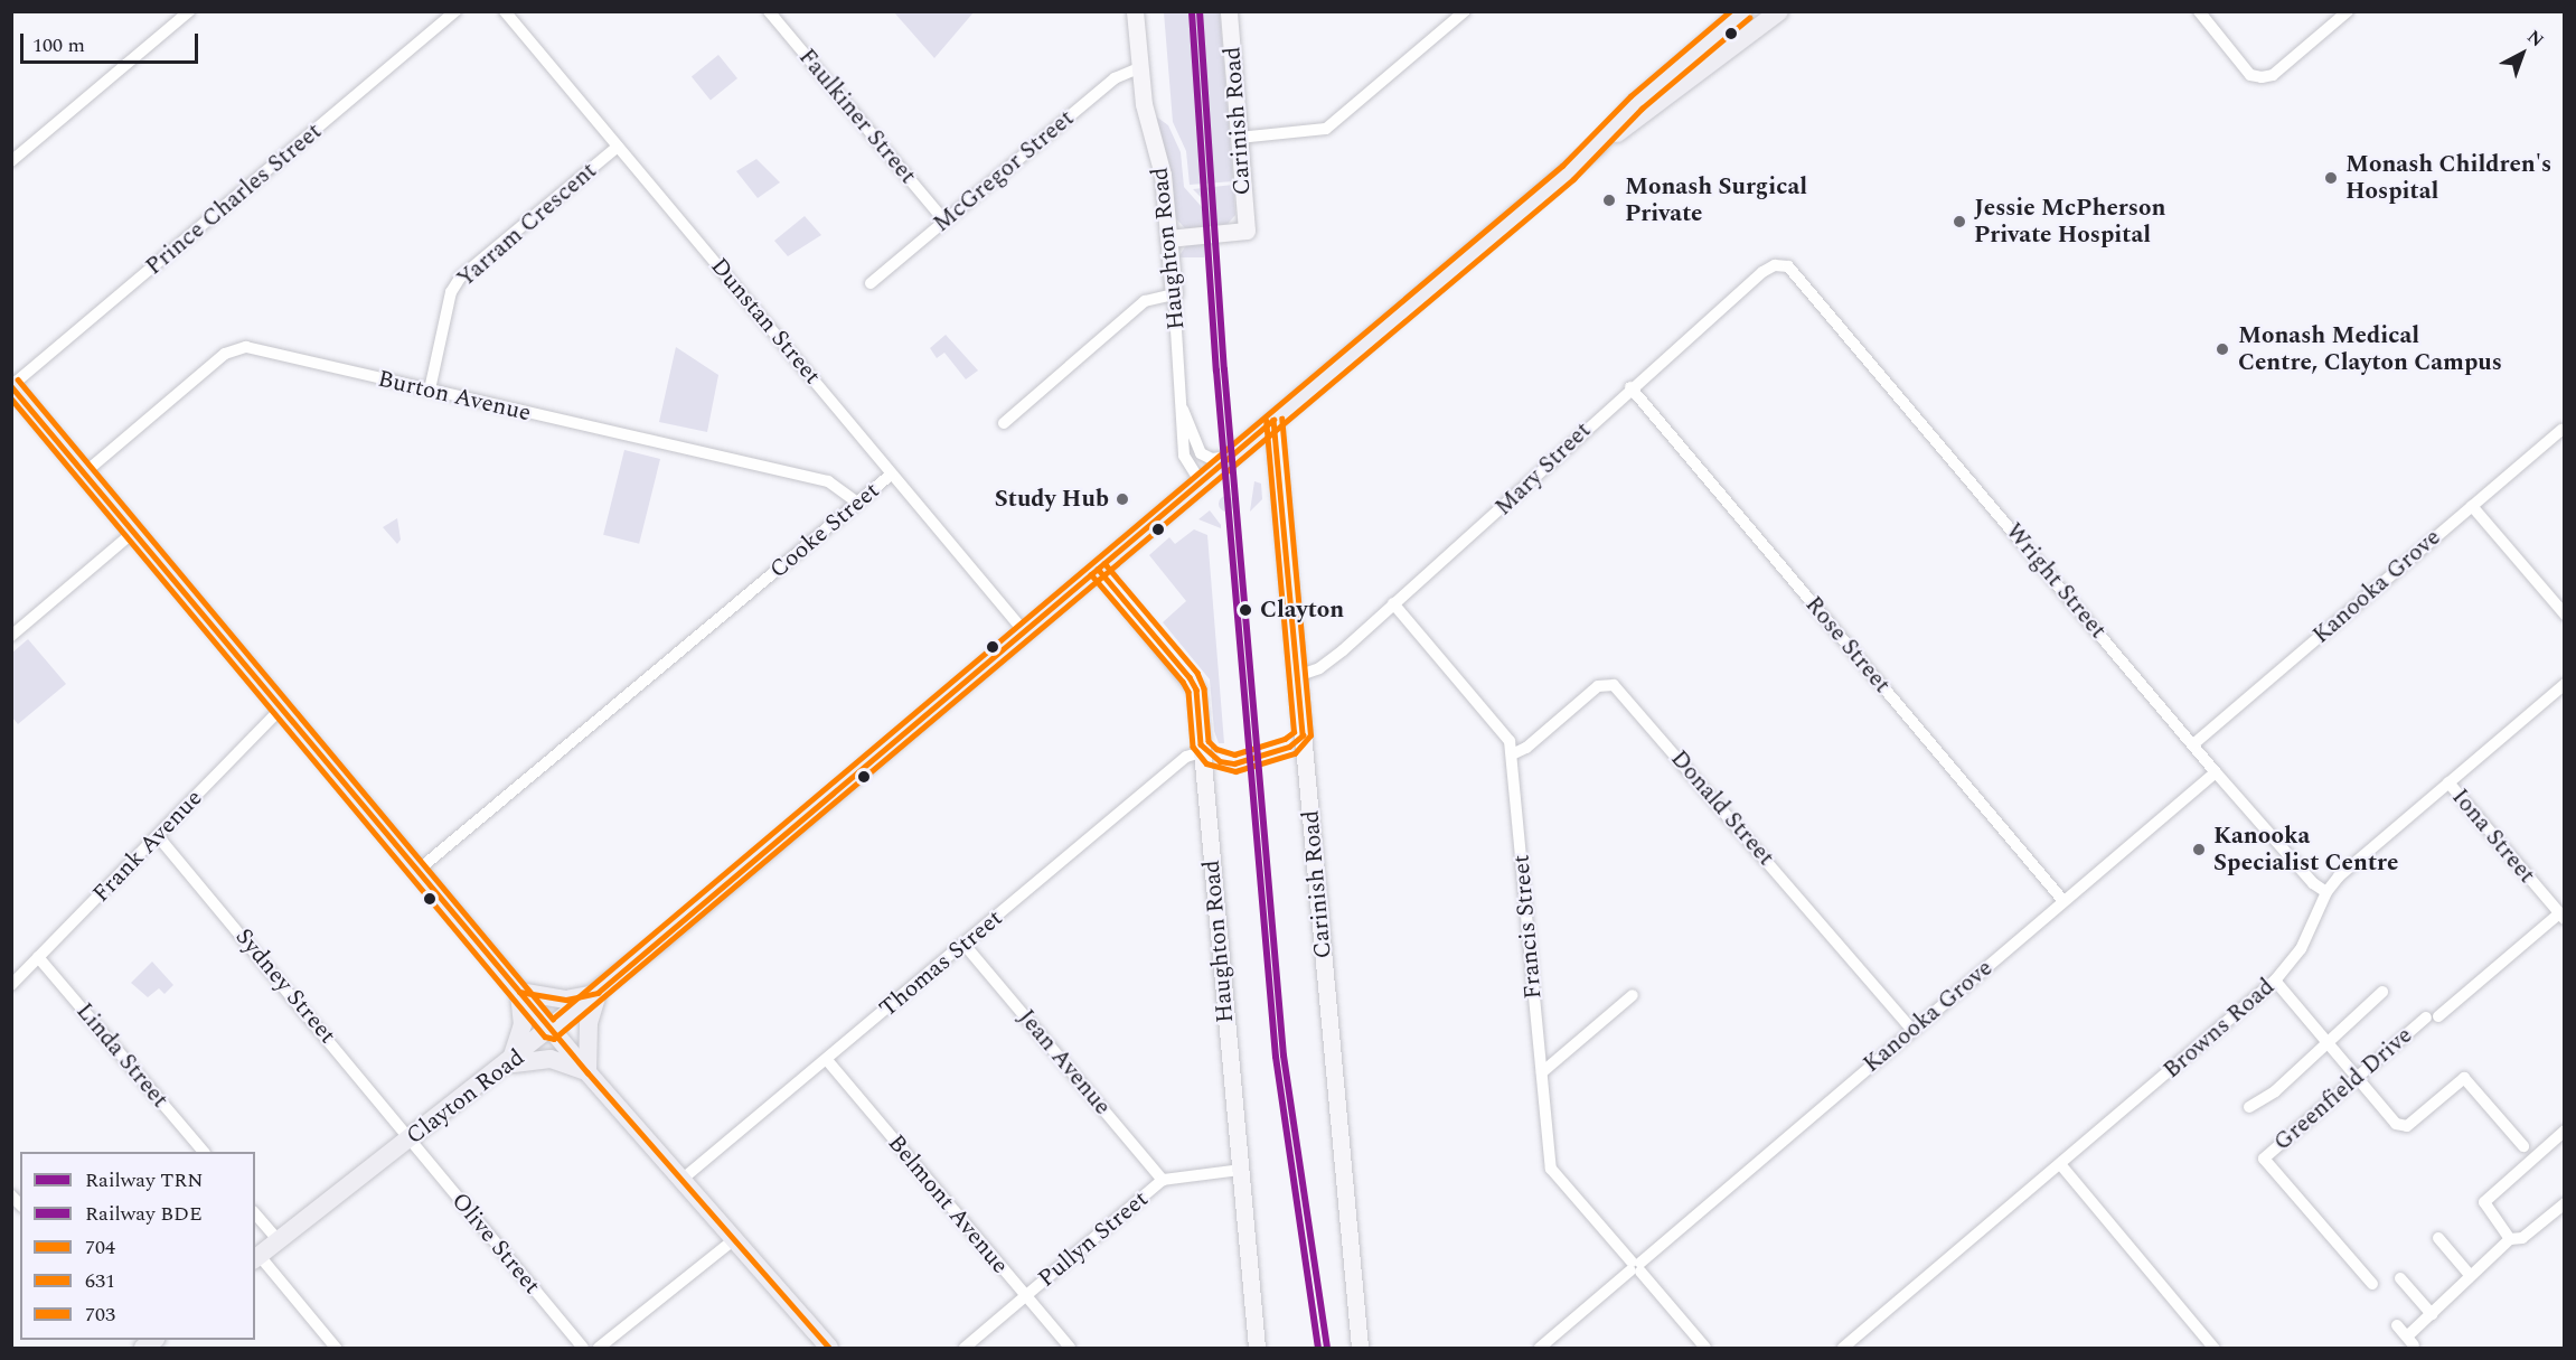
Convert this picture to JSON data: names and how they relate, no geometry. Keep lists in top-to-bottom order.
{
  "streets": {
    "main road": ["Clayton Road"],
    "street": [
      "Faulkiner Street",
      "Carinish Road",
      "McGregor Street",
      "Prince Charles Street",
      "Yarram Crescent",
      "Haughton Road",
      "Dunstan Street",
      "Burton Avenue",
      "Mary Street",
      "Cooke Street",
      "Wright Street",
      "Kanooka Grove",
      "Rose Street",
      "Donald Street",
      "Iona Street",
      "Frank Avenue",
      "Francis Street",
      "Thomas Street",
      "Sydney Street",
      "Browns Road",
      "Linda Street",
      "Jean Avenue",
      "Greenfield Drive",
      "Belmont Avenue",
      "Pullyn Street",
      "Olive Street"
    ]
  },
  "crossings": [
    ["Faulkiner Street", "McGregor Street"],
    ["Carinish Road", "Haughton Road"],
    ["Carinish Road", "Mary Street"],
    ["Carinish Road", "Clayton Road"],
    ["McGregor Street", "Haughton Road"],
    ["Yarram Crescent", "Dunstan Street"],
    ["Yarram Crescent", "Burton Avenue"],
    ["Haughton Road", "Thomas Street"],
    ["Haughton Road", "Clayton Road"],
    ["Haughton Road", "Pullyn Street"],
    ["Dunstan Street", "Cooke Street"],
    ["Dunstan Street", "Clayton Road"],
    ["Burton Avenue", "Cooke Street"],
    ["Mary Street", "Wright Street"],
    ["Mary Street", "Rose Street"],
    ["Mary Street", "Francis Street"],
    ["Wright Street", "Kanooka Grove"],
    ["Wright Street", "Browns Road"],
    ["Kanooka Grove", "Rose Street"],
    ["Kanooka Grove", "Donald Street"],
    ["Kanooka Grove", "Francis Street"],
    ["Donald Street", "Francis Street"],
    ["Iona Street", "Browns Road"],
    ["Iona Street", "Greenfield Drive"],
    ["Frank Avenue", "Sydney Street"],
    ["Frank Avenue", "Linda Street"],
    ["Thomas Street", "Jean Avenue"],
    ["Thomas Street", "Belmont Avenue"],
    ["Sydney Street", "Clayton Road"],
    ["Sydney Street", "Olive Street"],
    ["Jean Avenue", "Pullyn Street"],
    ["Clayton Road", "Olive Street"],
    ["Belmont Avenue", "Pullyn Street"]
  ],
  "places": [
    "Monash Children's Hospital",
    "Monash Surgical Private",
    "Jessie McPherson Private Hospital",
    "Monash Medical Centre, Clayton Campus",
    "Study Hub",
    "Clayton",
    "Kanooka Specialist Centre"
  ],
  "lines": [
    "rail line TRN",
    "transit line 703",
    "rail line BDE",
    "transit line 631",
    "transit line 704"
  ],
  "legend": [
    "Railway TRN",
    "Railway BDE",
    "704",
    "631",
    "703"
  ],
  "scale_bar": "100 m",
  "north": "top right"
}
